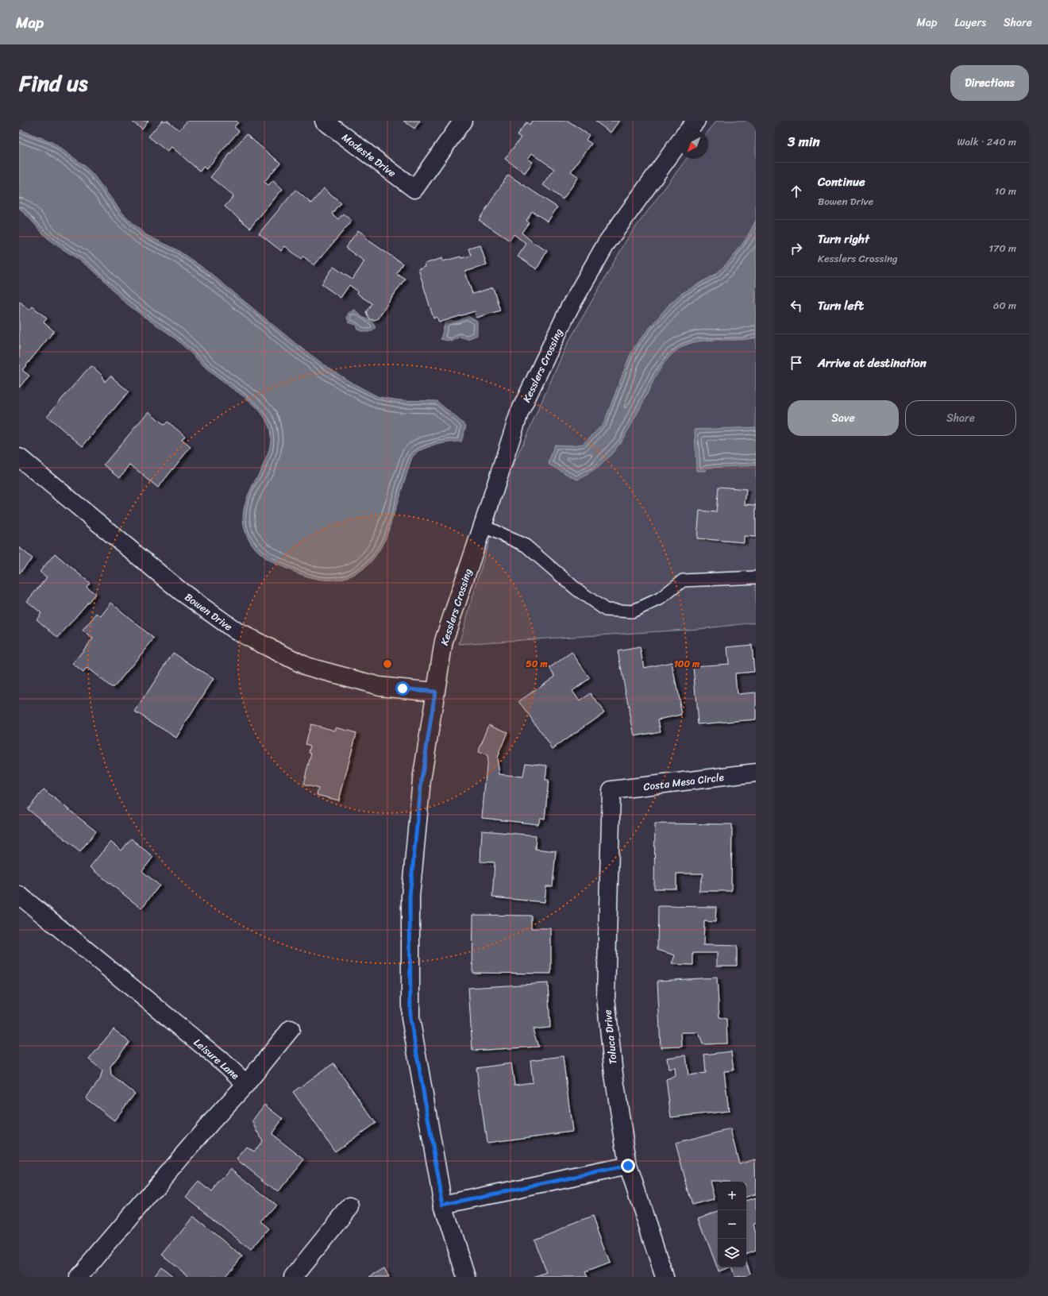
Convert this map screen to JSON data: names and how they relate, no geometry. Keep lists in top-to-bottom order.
{
  "streets": {
    "street": [
      "Modeste Drive",
      "Kesslers Crossing",
      "Bowen Drive",
      "Costa Mesa Circle",
      "Toluca Drive",
      "Leisure Lane"
    ]
  },
  "crossings": [
    ["Kesslers Crossing", "Bowen Drive"],
    ["Costa Mesa Circle", "Toluca Drive"]
  ],
  "north": "bottom left",
  "page": {
    "header": "Map",
    "nav": ["Map", "Layers", "Share"],
    "title": "Find us",
    "buttons": [
      "Directions",
      ["Save", "Share"]
    ],
    "heading": ["3 min", "Walk · 240 m"],
    "list": [
      ["Continue", "Bowen Drive", "10 m"],
      ["Turn right", "Kesslers Crossing", "170 m"],
      ["Turn left", "60 m"],
      "Arrive at destination"
    ],
    "map_buttons": ["+", "−"]
  },
  "rings": ["50 m", "100 m"]
}
